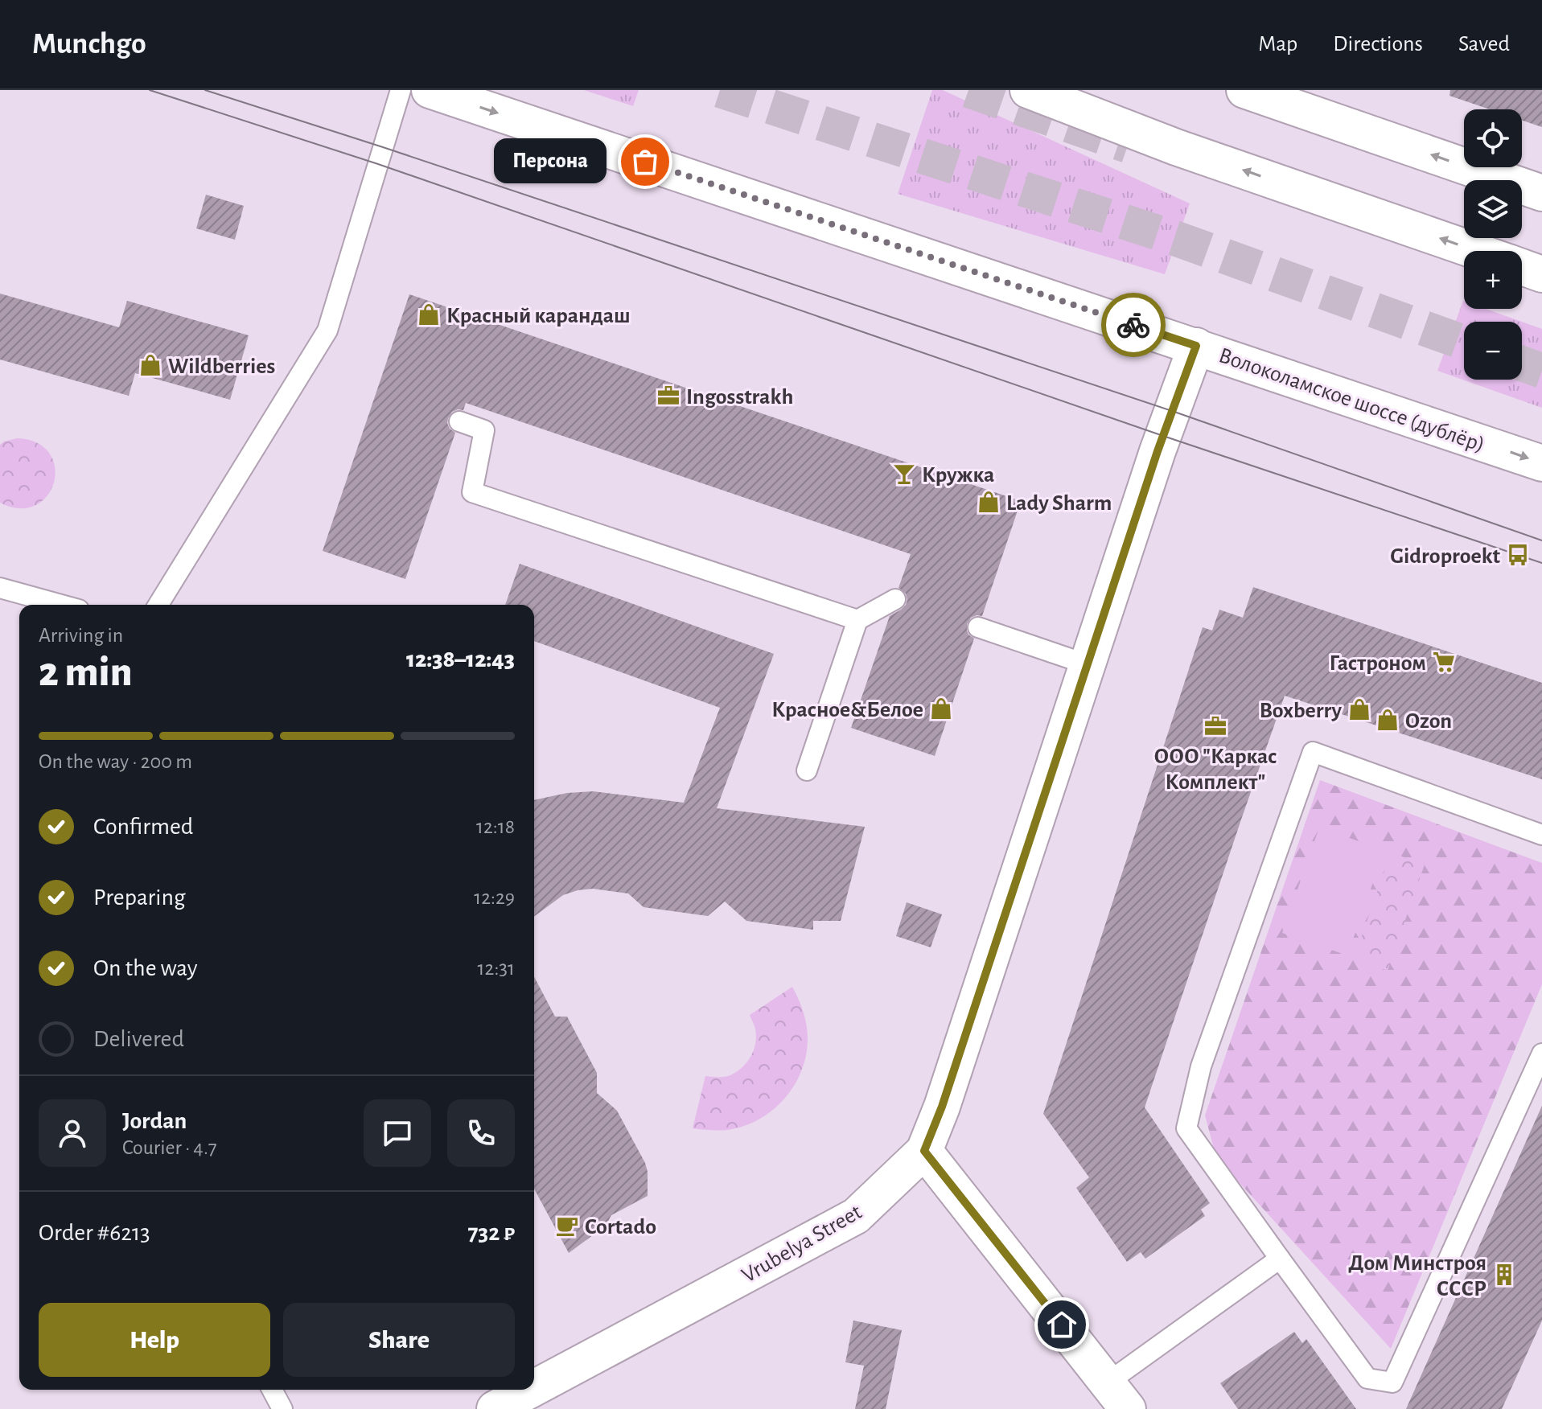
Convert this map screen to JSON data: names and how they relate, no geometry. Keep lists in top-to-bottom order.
{
  "streets": {
    "main road": ["Волоколамское шоссе (дублёр)", "Vrubelya Street"]
  },
  "crossings": [
    ["Волоколамское шоссе (дублёр)", "Vrubelya Street"]
  ],
  "places": {
    "other": ["Персона"],
    "shop": [
      "Красный карандаш",
      "Wildberries",
      "Lady Sharm",
      "Красное&Белое",
      "Boxberry",
      "Ozon"
    ],
    "office": ["Ingosstrakh", "ООО \"Каркас Комплект\""],
    "bar": ["Кружка"],
    "bus stop": ["Gidroproekt"],
    "supermarket": ["Гастроном"],
    "cafe": ["Cortado"],
    "building": ["Дом Минстроя СССР"]
  },
  "page": {
    "header": "Munchgo",
    "nav": ["Map", "Directions", "Saved"],
    "map_buttons": ["+", "−"],
    "bubble": "Персона",
    "heading": ["2 min", "Arriving in", "12:38–12:43"],
    "panel": [
      "Jordan",
      "Courier · 4.7",
      "Order #6213",
      "732 ₽"
    ],
    "bar": "On the way · 200 m",
    "list": [
      ["Confirmed", "12:18"],
      ["Preparing", "12:29"],
      ["On the way", "12:31"],
      "Delivered"
    ],
    "buttons": ["Help", "Share"]
  }
}
